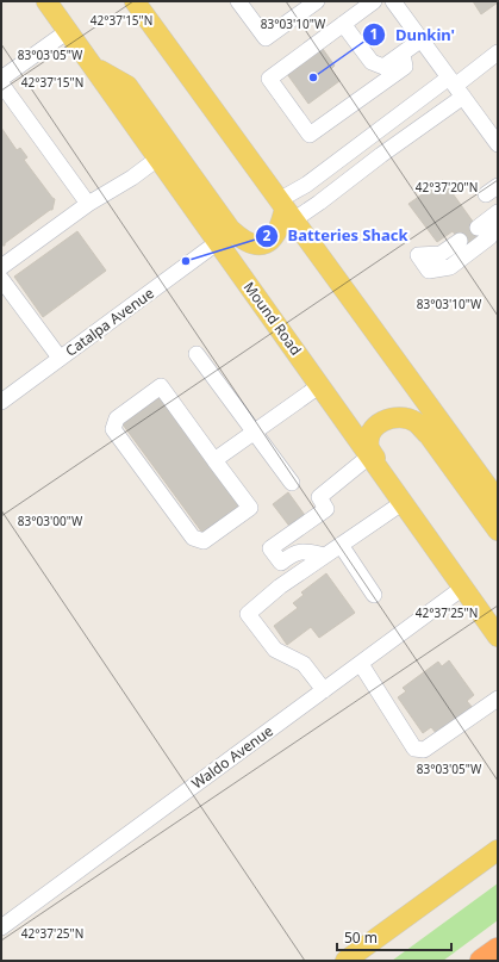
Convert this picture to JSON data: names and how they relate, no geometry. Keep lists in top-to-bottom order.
{
  "streets": {
    "main road": ["Mound Road"],
    "street": ["Catalpa Avenue", "Waldo Avenue"]
  },
  "crossings": [
    ["Mound Road", "Catalpa Avenue"],
    ["Mound Road", "Waldo Avenue"]
  ],
  "places": ["Dunkin'", "Batteries Shack"],
  "scale_bar": "50 m",
  "coordinates": [
    "42°37'15\"N",
    "83°03'10\"W",
    "83°03'05\"W",
    "42°37'20\"N",
    "83°03'00\"W",
    "42°37'25\"N"
  ]
}
